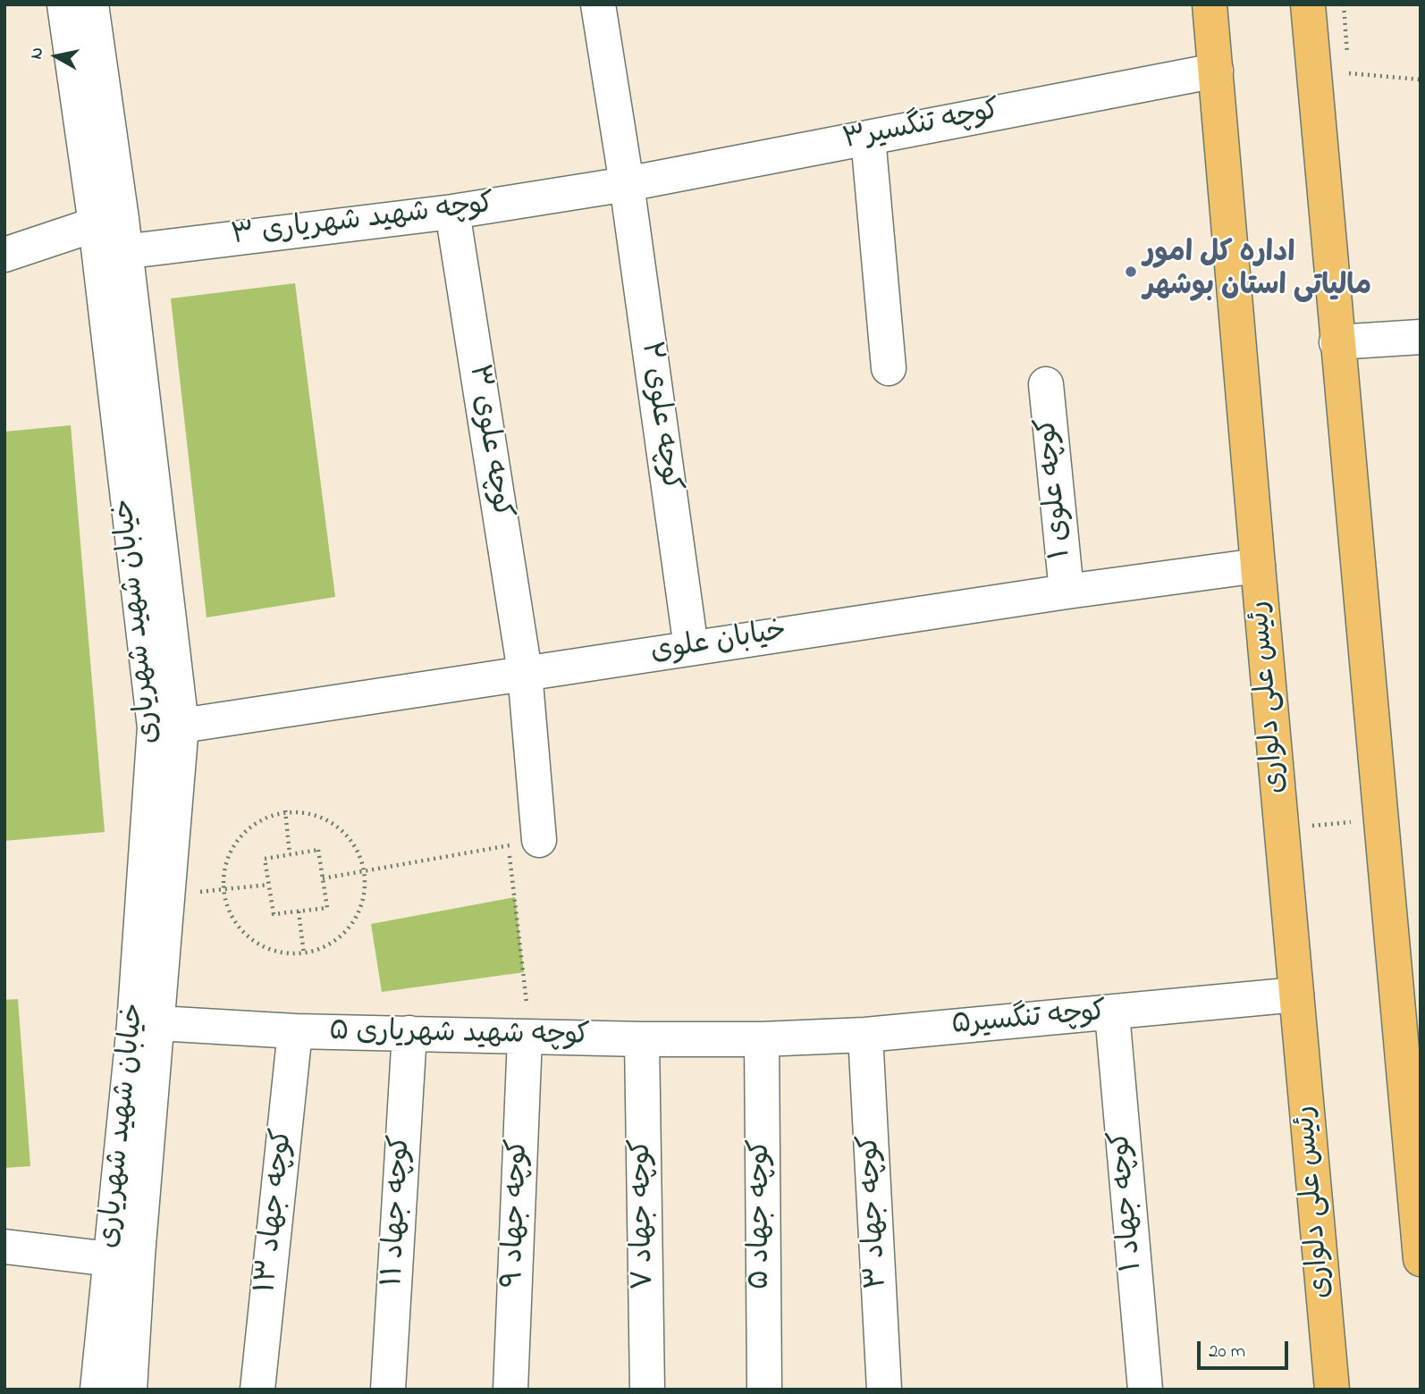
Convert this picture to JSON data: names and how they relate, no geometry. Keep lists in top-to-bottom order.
{
  "streets": {
    "main road": ["رئیس علی دلواری"],
    "street": [
      "کوچه تنگسیر۳",
      "کوچه شهید شهریاری ۳",
      "کوچه علوی ۲",
      "کوچه علوی ۳",
      "کوچه علوی ۱",
      "خیابان شهید شهریاری",
      "خیابان علوی",
      "کوچه تنگسیر۵",
      "کوچه شهید شهریاری ۵",
      "کوچه جهاد ۱",
      "کوچه جهاد ۱۳",
      "کوچه جهاد ۱۱",
      "کوچه جهاد ۳",
      "کوچه جهاد ۹",
      "کوچه جهاد ۷",
      "کوچه جهاد ۵"
    ]
  },
  "crossings": [
    ["کوچه تنگسیر۳", "کوچه شهید شهریاری ۳"],
    ["کوچه تنگسیر۳", "کوچه علوی ۲"],
    ["کوچه تنگسیر۳", "رئیس علی دلواری"],
    ["کوچه شهید شهریاری ۳", "کوچه علوی ۲"],
    ["کوچه شهید شهریاری ۳", "کوچه علوی ۳"],
    ["کوچه شهید شهریاری ۳", "خیابان شهید شهریاری"],
    ["کوچه علوی ۲", "خیابان علوی"],
    ["کوچه علوی ۳", "خیابان علوی"],
    ["کوچه علوی ۱", "خیابان علوی"],
    ["خیابان شهید شهریاری", "خیابان علوی"],
    ["خیابان شهید شهریاری", "کوچه شهید شهریاری ۵"],
    ["خیابان علوی", "رئیس علی دلواری"],
    ["رئیس علی دلواری", "کوچه تنگسیر۵"],
    ["کوچه تنگسیر۵", "کوچه شهید شهریاری ۵"],
    ["کوچه تنگسیر۵", "کوچه جهاد ۱"],
    ["کوچه تنگسیر۵", "کوچه جهاد ۳"],
    ["کوچه تنگسیر۵", "کوچه جهاد ۵"],
    ["کوچه شهید شهریاری ۵", "کوچه جهاد ۱۳"],
    ["کوچه شهید شهریاری ۵", "کوچه جهاد ۱۱"],
    ["کوچه شهید شهریاری ۵", "کوچه جهاد ۹"],
    ["کوچه شهید شهریاری ۵", "کوچه جهاد ۷"],
    ["کوچه شهید شهریاری ۵", "کوچه جهاد ۵"]
  ],
  "places": ["اداره کل امور مالیاتی استان بوشهر"],
  "scale_bar": "20 m",
  "north": "left"
}
